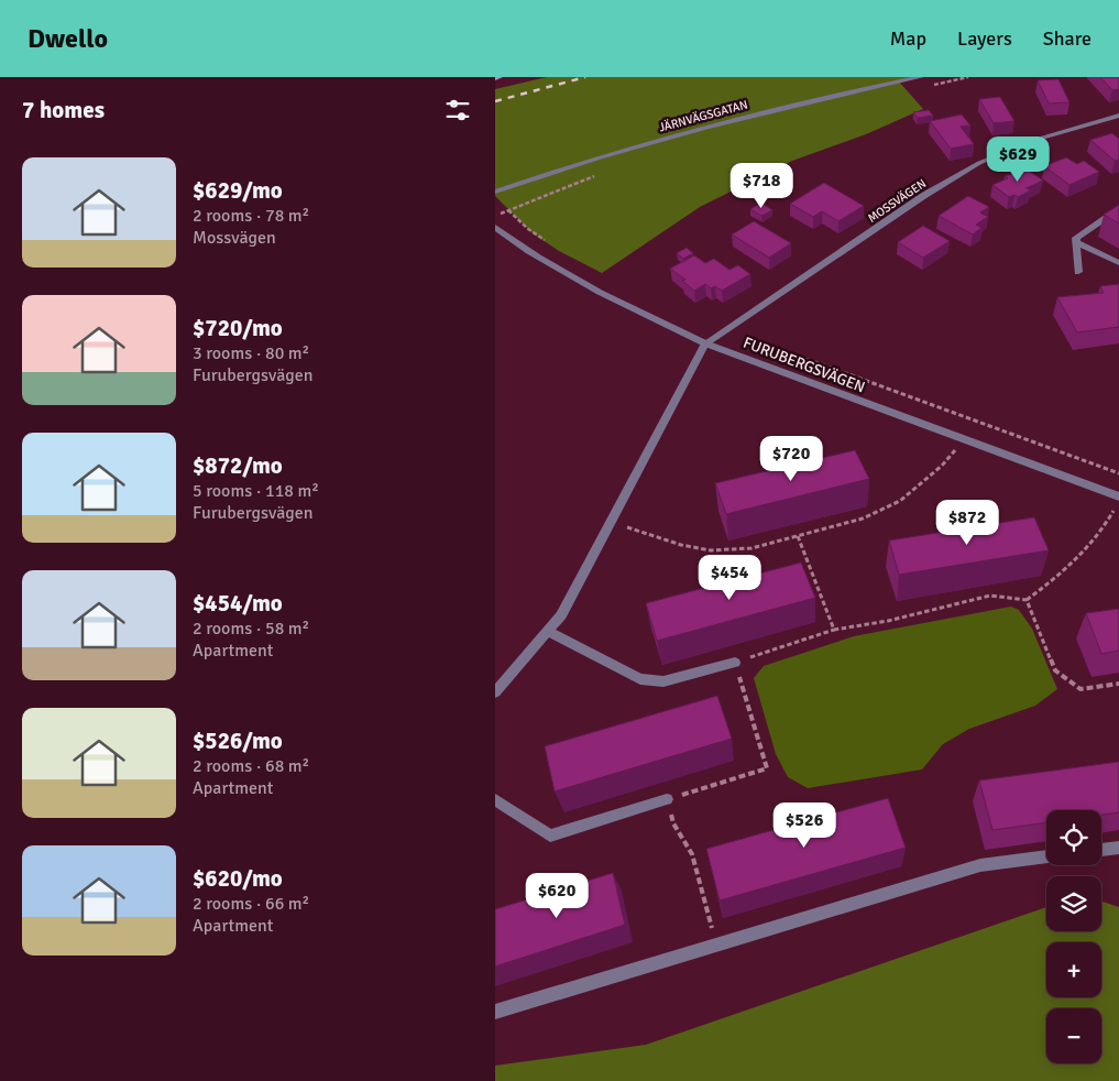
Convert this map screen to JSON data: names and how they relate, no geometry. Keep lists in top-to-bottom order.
{
  "streets": {
    "street": ["JÄRNVÄGSGATAN", "MOSSVÄGEN", "FURUBERGSVÄGEN"]
  },
  "crossings": [
    ["MOSSVÄGEN", "FURUBERGSVÄGEN"]
  ],
  "page": {
    "header": "Dwello",
    "nav": ["Map", "Layers", "Share"],
    "heading": "7 homes",
    "price": [
      "$629",
      "$718",
      "$720",
      "$872",
      "$454",
      "$526",
      "$620"
    ],
    "list": [
      {
        "name": "$629/mo",
        "note": "2 rooms · 78 m² · Mossvägen"
      },
      {
        "name": "$720/mo",
        "note": "3 rooms · 80 m² · Furubergsvägen"
      },
      {
        "name": "$872/mo",
        "note": "5 rooms · 118 m² · Furubergsvägen"
      },
      {
        "name": "$454/mo",
        "note": "2 rooms · 58 m² · Apartment"
      },
      {
        "name": "$526/mo",
        "note": "2 rooms · 68 m² · Apartment"
      },
      {
        "name": "$620/mo",
        "note": "2 rooms · 66 m² · Apartment"
      }
    ],
    "map_buttons": ["+", "−"]
  }
}
